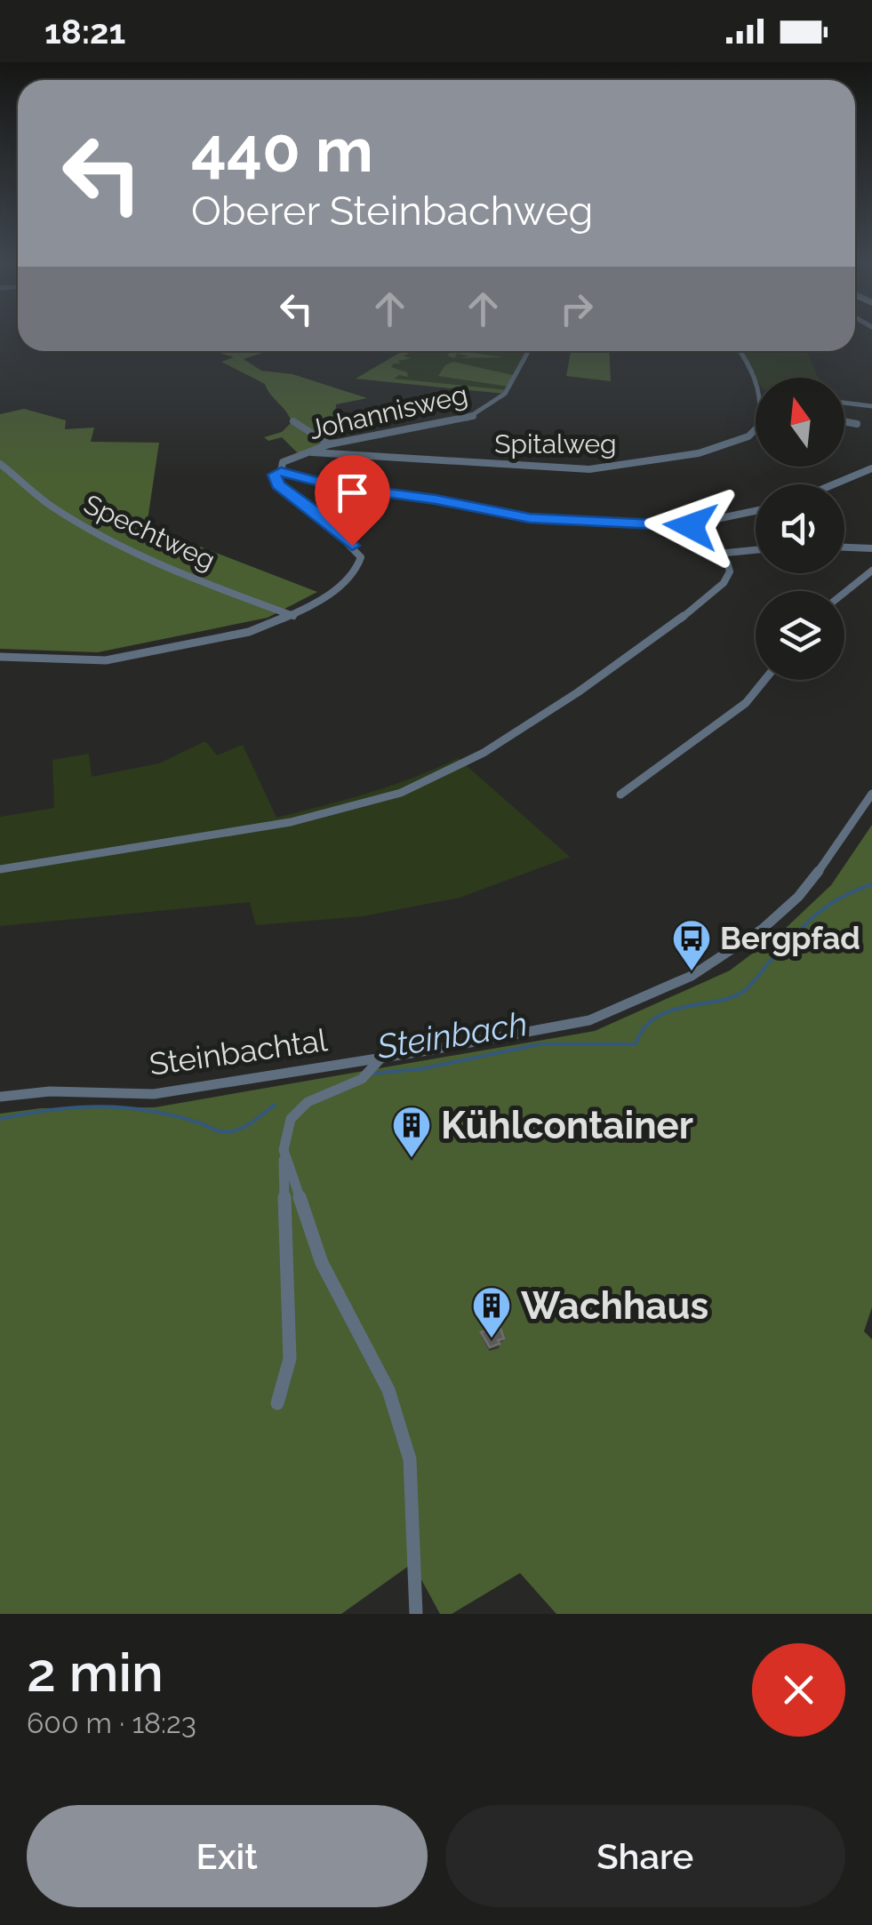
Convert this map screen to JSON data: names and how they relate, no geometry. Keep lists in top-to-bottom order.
{
  "streets": {
    "street": [
      "Johannisweg",
      "Spitalweg",
      "Spechtweg",
      "Steinbachtal"
    ]
  },
  "crossings": [
    ["Johannisweg", "Spitalweg"]
  ],
  "water": ["Steinbach"],
  "places": {
    "bus stop": ["Bergpfad"],
    "building": ["Kühlcontainer", "Wachhaus"]
  },
  "north": "top",
  "page": {
    "status": "18:21",
    "turn": ["440 m", "Oberer Steinbachweg"],
    "heading": ["2 min", "600 m · 18:23"],
    "buttons": ["Exit", "Share"]
  }
}
